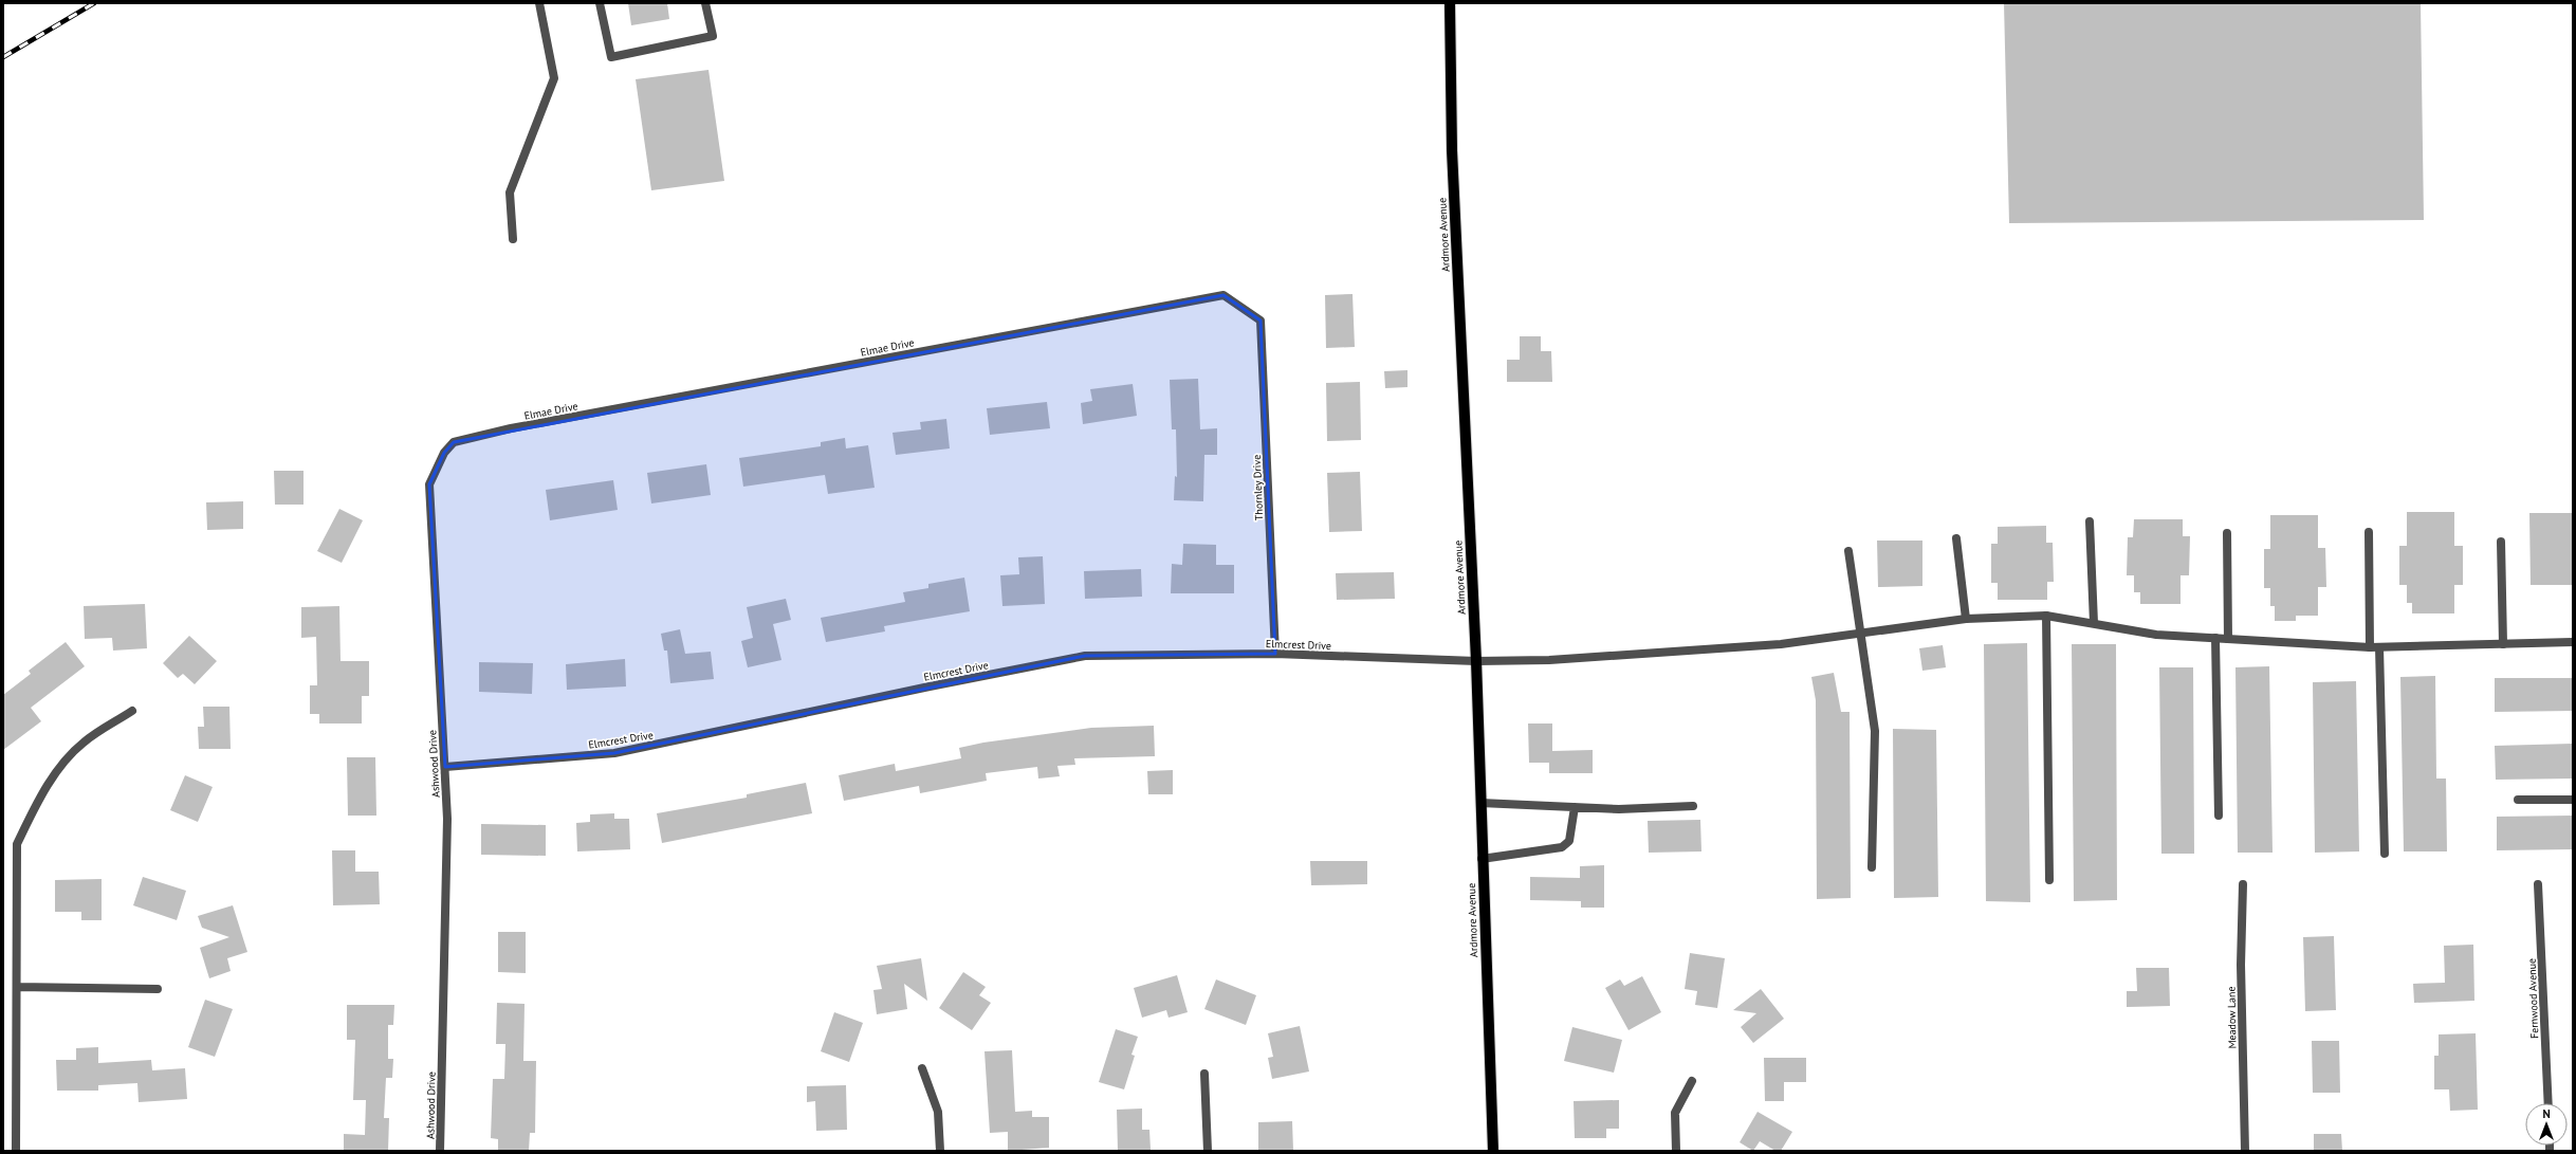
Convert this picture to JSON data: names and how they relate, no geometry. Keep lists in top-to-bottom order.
{
  "streets": {
    "main road": ["Ardmore Avenue"],
    "street": [
      "Elmae Drive",
      "Thornley Drive",
      "Elmcrest Drive",
      "Ashwood Drive",
      "Fernwood Avenue",
      "Meadow Lane"
    ]
  },
  "crossings": [
    ["Ardmore Avenue", "Elmcrest Drive"],
    ["Elmae Drive", "Thornley Drive"],
    ["Elmae Drive", "Ashwood Drive"],
    ["Thornley Drive", "Elmcrest Drive"],
    ["Elmcrest Drive", "Ashwood Drive"]
  ],
  "north": "top"
}
